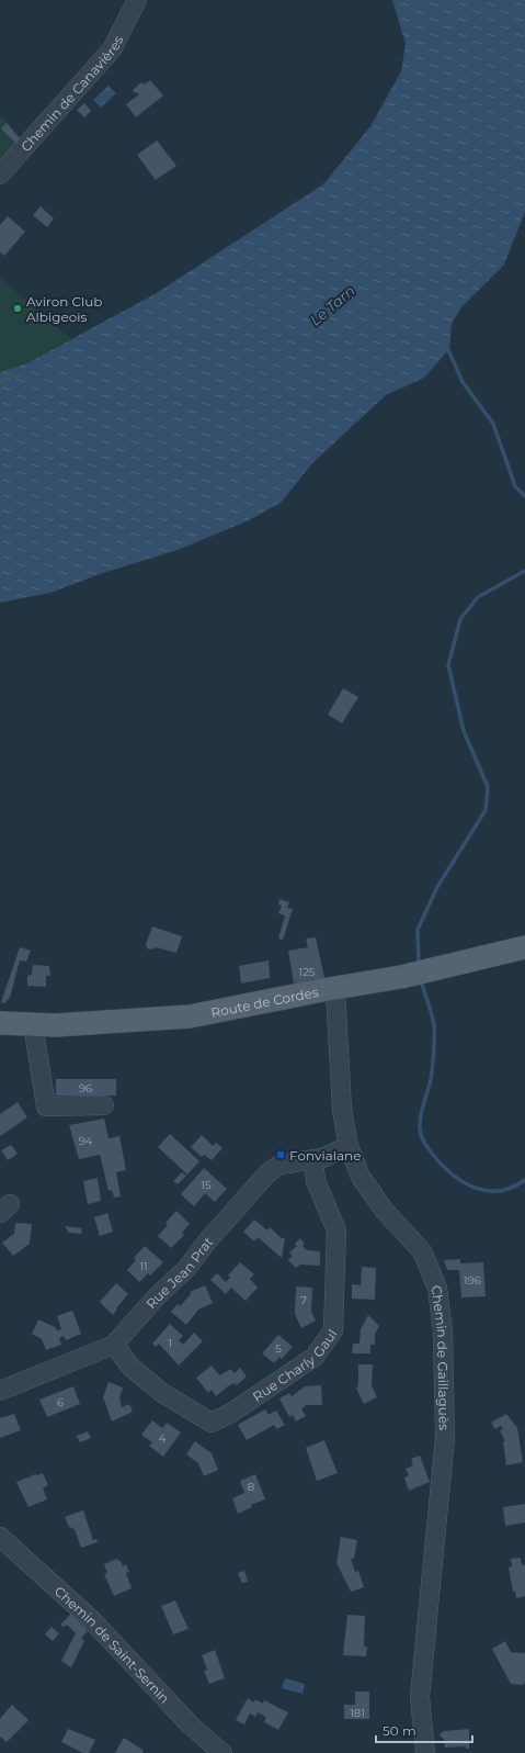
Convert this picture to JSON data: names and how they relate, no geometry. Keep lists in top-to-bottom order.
{
  "streets": {
    "main road": ["Route de Cordes"],
    "street": [
      "Chemin de Canavières",
      "Rue Jean Prat",
      "Chemin de Gaillaguès",
      "Rue Charly Gaul",
      "Chemin de Saint-Sernin"
    ]
  },
  "crossings": [
    ["Route de Cordes", "Chemin de Gaillaguès"],
    ["Rue Jean Prat", "Chemin de Gaillaguès"],
    ["Rue Jean Prat", "Rue Charly Gaul"]
  ],
  "water": ["Le Tarn"],
  "places": {
    "other": ["Aviron Club Albigeois"],
    "transit": ["Fonvialane"]
  },
  "house_numbers": [
    "125",
    "96",
    "94",
    "15",
    "11",
    "196",
    "7",
    "1",
    "5",
    "6",
    "4",
    "8",
    "181"
  ],
  "scale_bar": "50 m"
}
